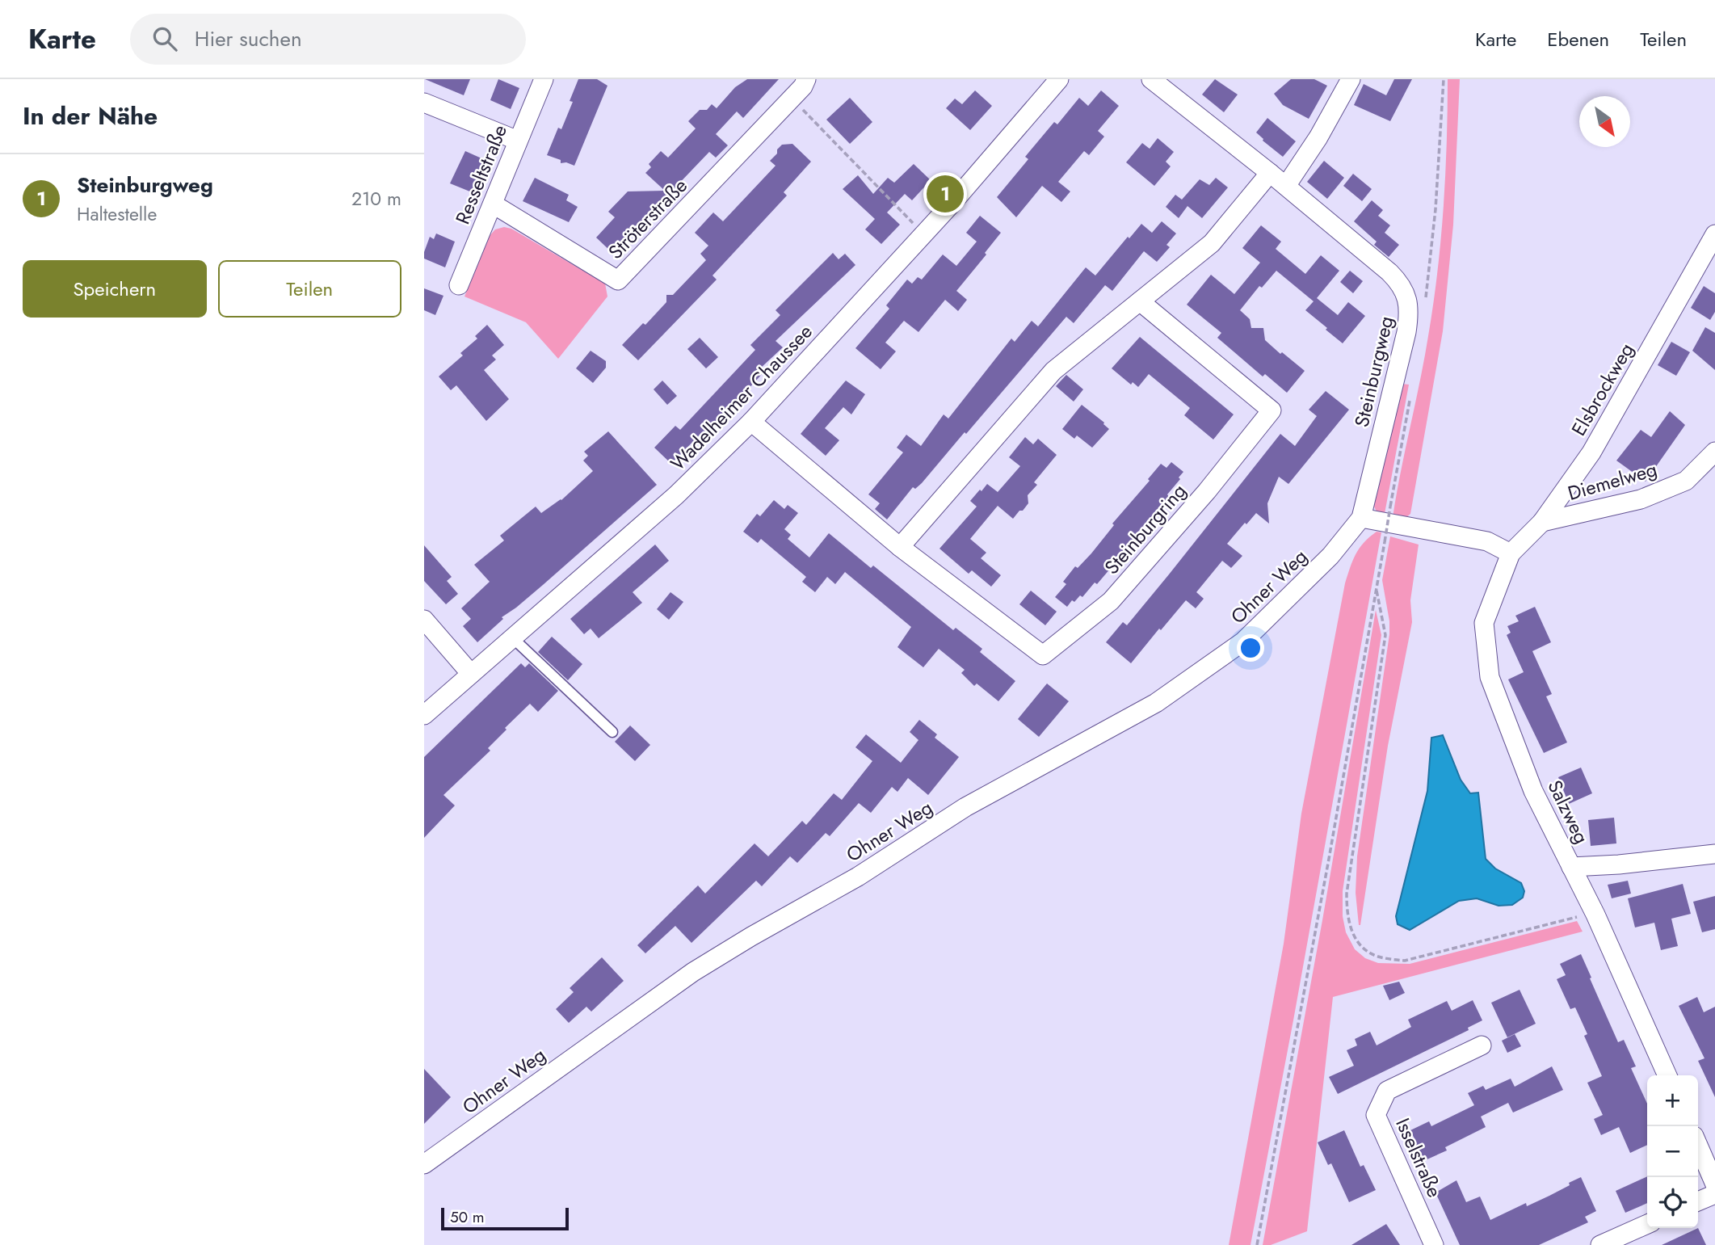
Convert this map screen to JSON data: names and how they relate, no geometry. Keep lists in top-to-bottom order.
{
  "streets": {
    "street": [
      "Resseltstraße",
      "Ströterstraße",
      "Steinburgweg",
      "Elsbrockweg",
      "Wadelheimer Chaussee",
      "Diemelweg",
      "Steinburgring",
      "Ohner Weg",
      "Salzweg",
      "Isselstraße"
    ]
  },
  "crossings": [
    ["Resseltstraße", "Ströterstraße"],
    ["Steinburgweg", "Ohner Weg"],
    ["Elsbrockweg", "Diemelweg"],
    ["Elsbrockweg", "Salzweg"],
    ["Wadelheimer Chaussee", "Steinburgring"]
  ],
  "scale_bar": "50 m",
  "north": "bottom right",
  "page": {
    "header": "Karte",
    "search": "Hier suchen",
    "nav": ["Karte", "Ebenen", "Teilen"],
    "heading": "In der Nähe",
    "list": [
      {
        "mark": "1",
        "name": "Steinburgweg",
        "note": "Haltestelle",
        "value": "210 m"
      }
    ],
    "pins": "1",
    "buttons": ["Speichern", "Teilen"],
    "map_buttons": ["+", "−"],
    "scale": "50 m"
  }
}
